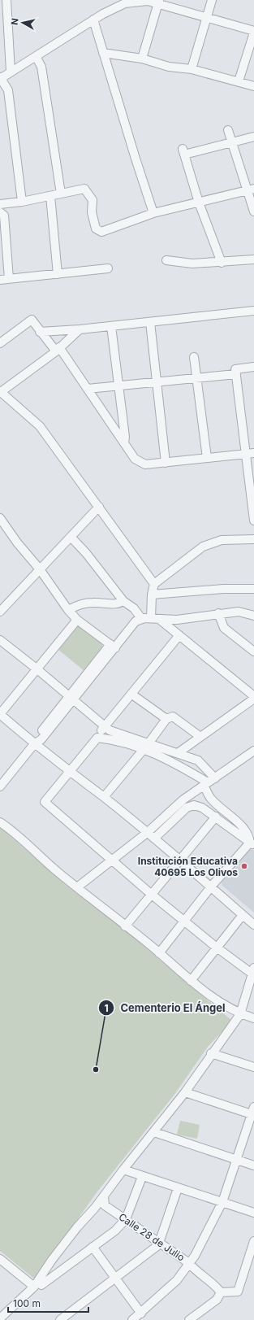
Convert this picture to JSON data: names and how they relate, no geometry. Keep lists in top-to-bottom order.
{
  "streets": {
    "street": ["Calle 28 de Julio"]
  },
  "places": ["Institución Educativa 40695 Los Olivos", "Cementerio El Ángel"],
  "scale_bar": "100 m",
  "north": "left"
}
